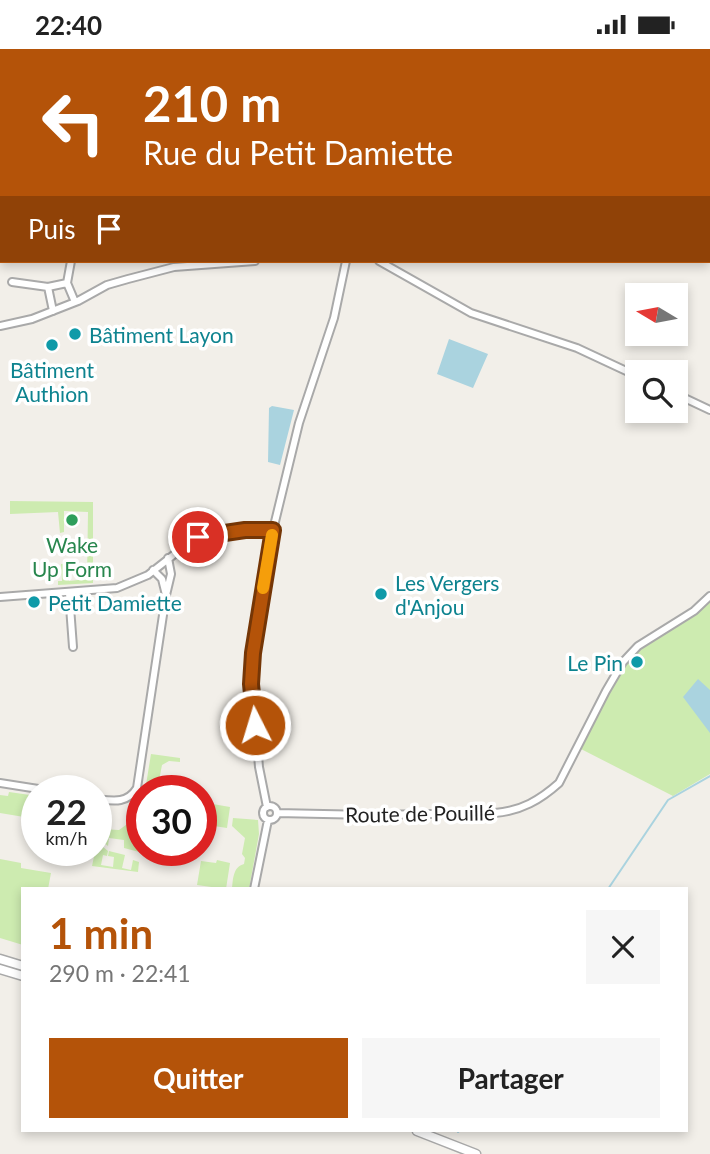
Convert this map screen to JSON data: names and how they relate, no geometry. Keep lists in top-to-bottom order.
{
  "streets": {
    "street": ["Route de Pouillé"]
  },
  "places": [
    "Bâtiment Layon",
    "Bâtiment Authion",
    "Wake Up Form",
    "Les Vergers d'Anjou",
    "Petit Damiette",
    "Le Pin"
  ],
  "north": "left",
  "page": {
    "status": "22:40",
    "turn": ["210 m", "Rue du Petit Damiette"],
    "then": "Puis",
    "speed": "22 km/h",
    "limit": "30",
    "heading": ["1 min", "290 m · 22:41"],
    "buttons": ["Quitter", "Partager"]
  }
}
